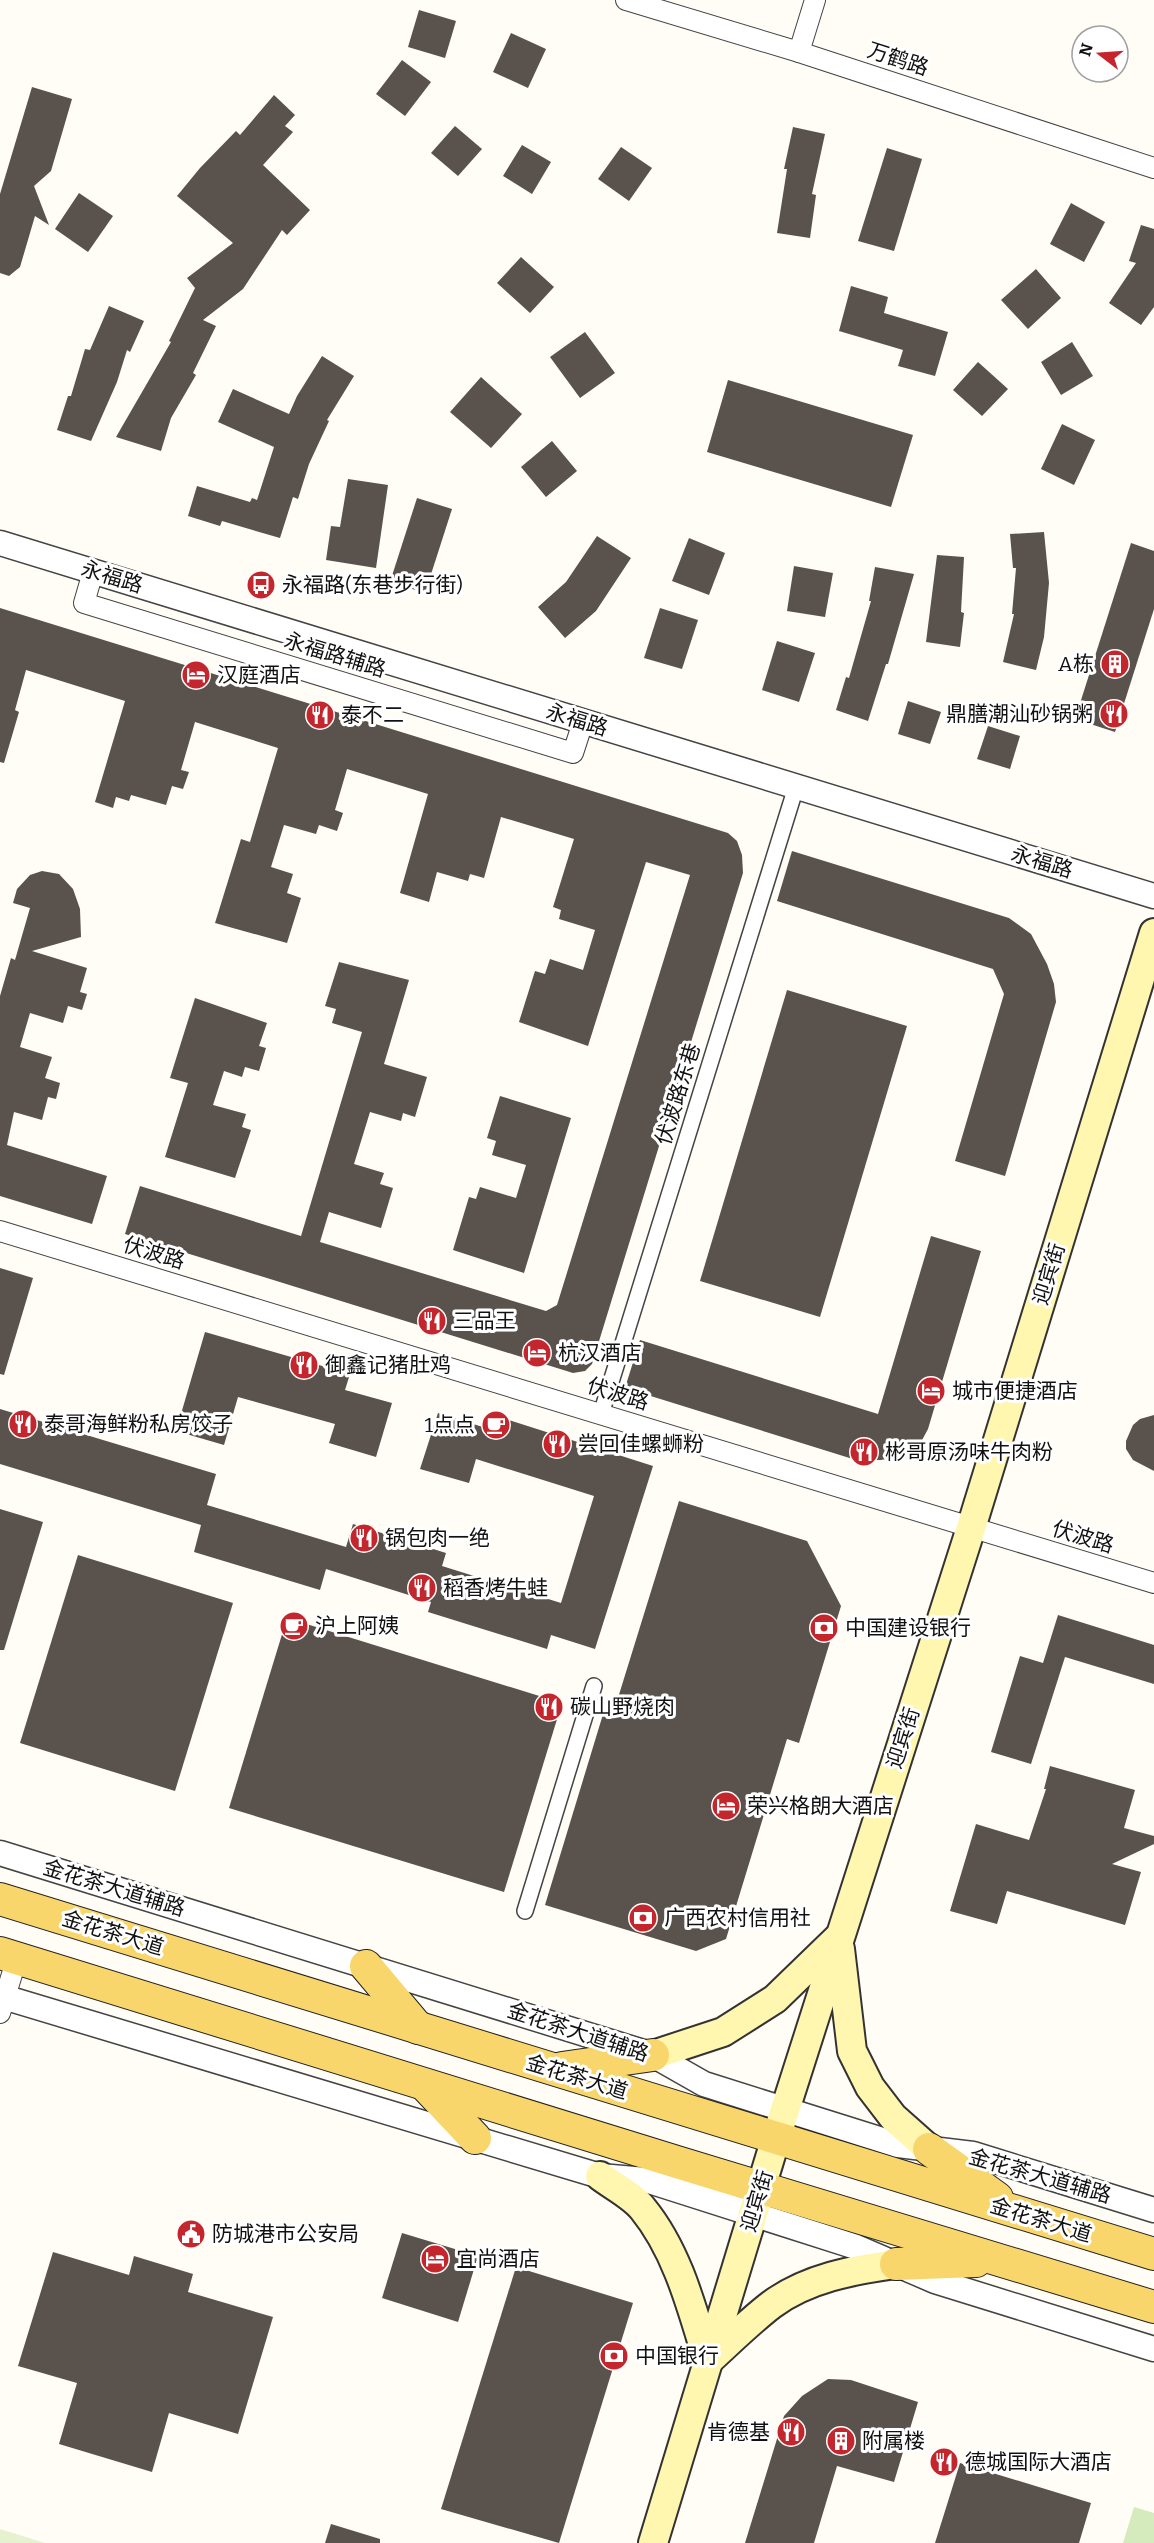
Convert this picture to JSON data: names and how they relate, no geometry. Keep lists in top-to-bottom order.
{
  "streets": {
    "main road": ["迎宾街", "金花茶大道"],
    "street": [
      "万鹤路",
      "永福路",
      "永福路辅路",
      "伏波路东巷",
      "伏波路",
      "金花茶大道辅路"
    ]
  },
  "crossings": [
    ["永福路", "永福路辅路"],
    ["永福路", "伏波路东巷"],
    ["伏波路东巷", "伏波路"],
    ["伏波路", "迎宾街"],
    ["迎宾街", "金花茶大道辅路"],
    ["迎宾街", "金花茶大道"],
    ["金花茶大道辅路", "金花茶大道"]
  ],
  "places": {
    "bus stop": ["永福路(东巷步行街)"],
    "building": ["A栋", "附属楼"],
    "hotel": [
      "汉庭酒店",
      "杭汉酒店",
      "城市便捷酒店",
      "荣兴格朗大酒店",
      "宜尚酒店"
    ],
    "restaurant": [
      "鼎膳潮汕砂锅粥",
      "泰不二",
      "三品王",
      "御鑫记猪肚鸡",
      "泰哥海鲜粉私房饺子",
      "尝回佳螺蛳粉",
      "彬哥原汤味牛肉粉",
      "锅包肉一绝",
      "稻香烤牛蛙",
      "碳山野烧肉",
      "肯德基",
      "德城国际大酒店"
    ],
    "cafe": ["1点点", "沪上阿姨"],
    "bank": ["中国建设银行", "广西农村信用社", "中国银行"],
    "public building": ["防城港市公安局"]
  },
  "north": "left"
}
